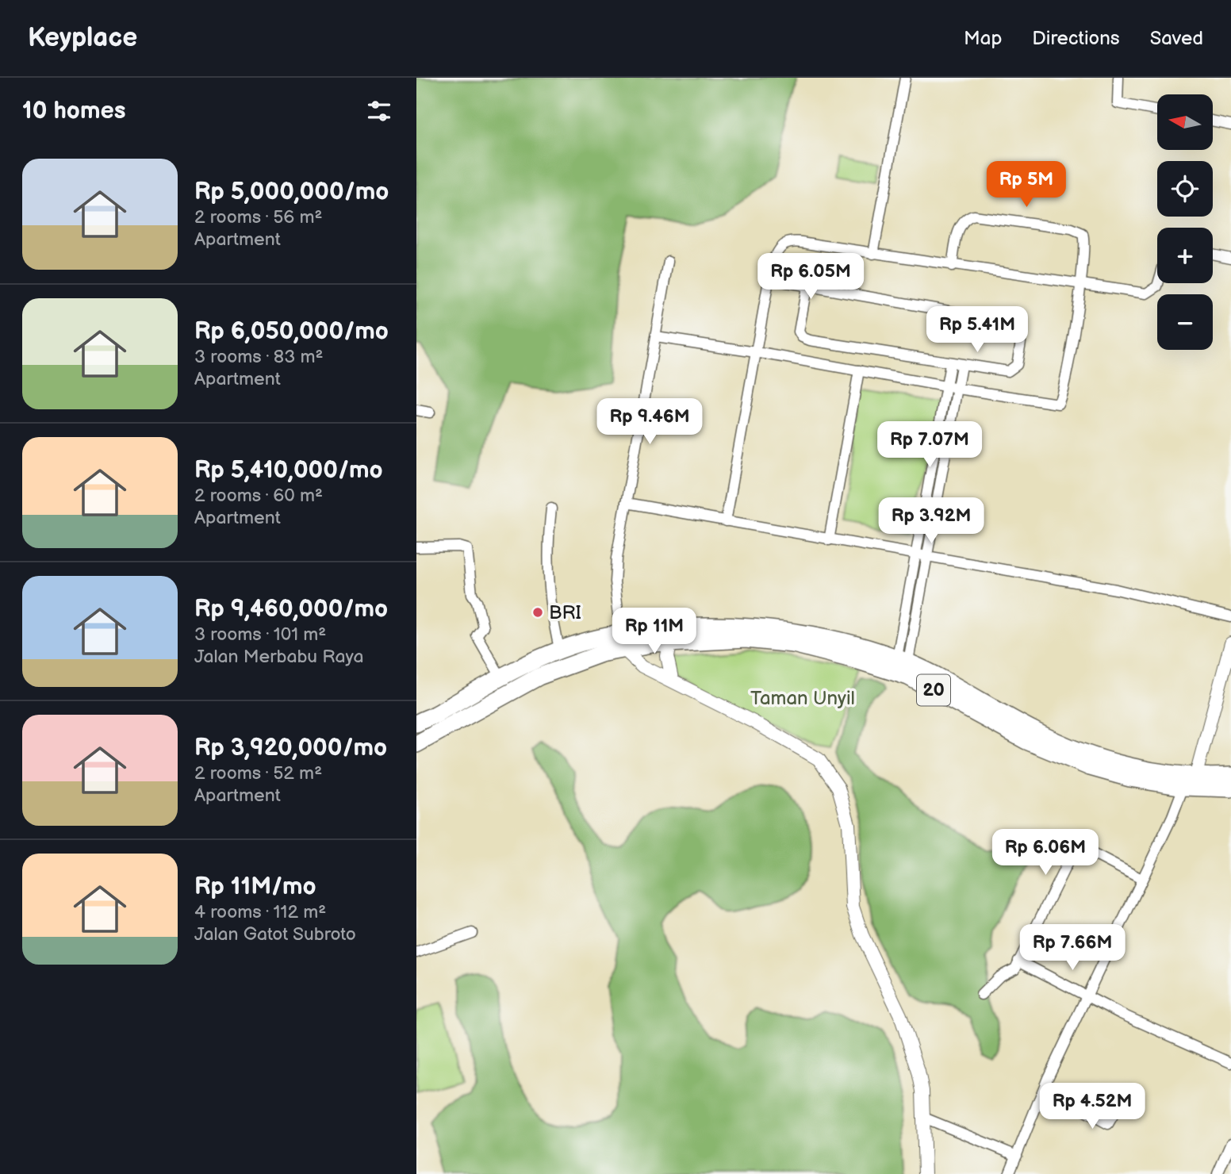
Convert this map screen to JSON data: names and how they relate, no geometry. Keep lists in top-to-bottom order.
{
  "streets": {
    "highway": ["20"]
  },
  "parks": ["Taman Unyil"],
  "places": ["BRI"],
  "north": "left",
  "page": {
    "header": "Keyplace",
    "nav": ["Map", "Directions", "Saved"],
    "heading": "10 homes",
    "map_buttons": ["+", "−"],
    "list": [
      {
        "name": "Rp 5,000,000/mo",
        "note": "2 rooms · 56 m² · Apartment"
      },
      {
        "name": "Rp 6,050,000/mo",
        "note": "3 rooms · 83 m² · Apartment"
      },
      {
        "name": "Rp 5,410,000/mo",
        "note": "2 rooms · 60 m² · Apartment"
      },
      {
        "name": "Rp 9,460,000/mo",
        "note": "3 rooms · 101 m² · Jalan Merbabu Raya"
      },
      {
        "name": "Rp 3,920,000/mo",
        "note": "2 rooms · 52 m² · Apartment"
      },
      {
        "name": "Rp 11M/mo",
        "note": "4 rooms · 112 m² · Jalan Gatot Subroto"
      }
    ],
    "price": [
      "Rp 5M",
      "Rp 6.05M",
      "Rp 5.41M",
      "Rp 9.46M",
      "Rp 7.07M",
      "Rp 3.92M",
      "Rp 11M",
      "Rp 6.06M",
      "Rp 7.66M",
      "Rp 4.52M"
    ]
  }
}
